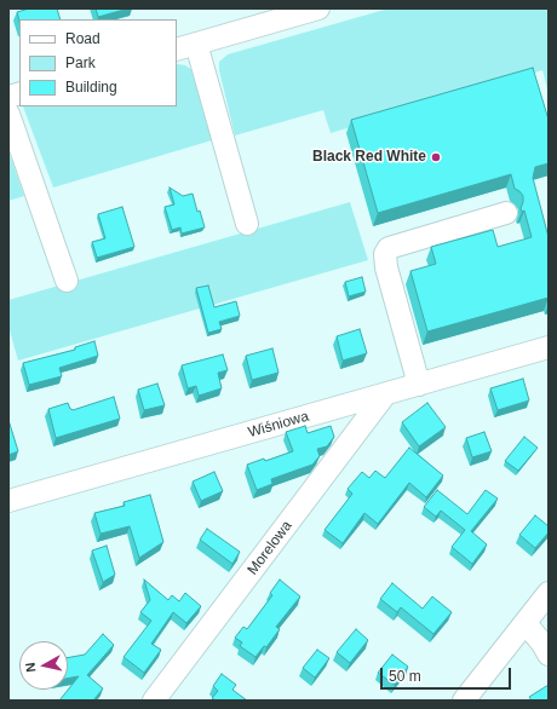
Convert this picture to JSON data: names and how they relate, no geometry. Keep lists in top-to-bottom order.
{
  "streets": {
    "street": ["Wiśniowa", "Morelowa"]
  },
  "crossings": [
    ["Wiśniowa", "Morelowa"]
  ],
  "places": ["Black Red White"],
  "legend": ["Road", "Park", "Building"],
  "scale_bar": "50 m",
  "north": "left"
}
